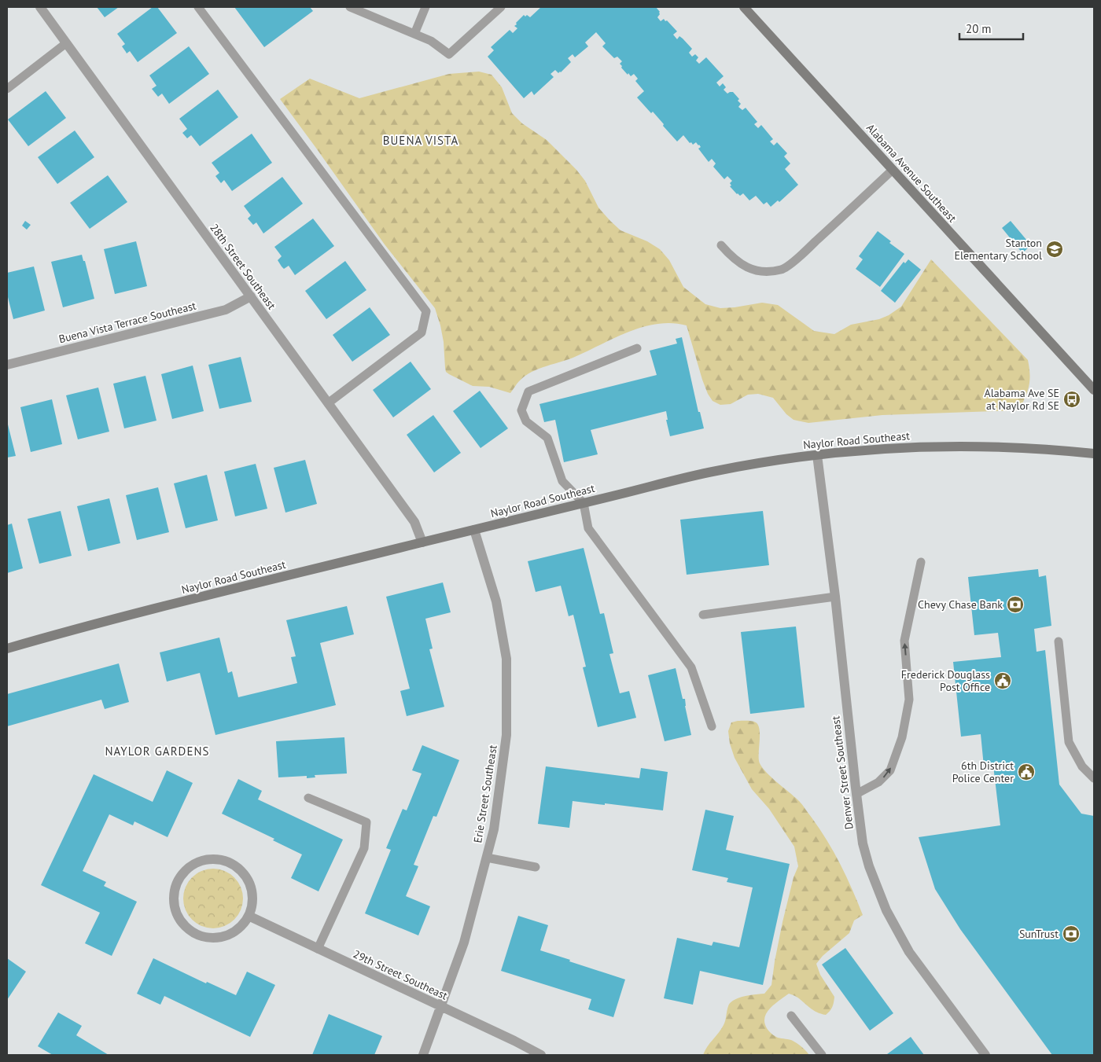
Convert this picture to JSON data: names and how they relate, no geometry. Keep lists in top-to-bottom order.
{
  "streets": {
    "main road": ["Alabama Avenue Southeast", "Naylor Road Southeast"],
    "street": [
      "28th Street Southeast",
      "Buena Vista Terrace Southeast",
      "Denver Street Southeast",
      "Erie Street Southeast",
      "29th Street Southeast"
    ]
  },
  "crossings": [
    ["28th Street Southeast", "Buena Vista Terrace Southeast"],
    ["28th Street Southeast", "Naylor Road Southeast"],
    ["Naylor Road Southeast", "Denver Street Southeast"],
    ["Naylor Road Southeast", "Erie Street Southeast"],
    ["Erie Street Southeast", "29th Street Southeast"]
  ],
  "districts": ["BUENA VISTA", "NAYLOR GARDENS"],
  "places": {
    "school or university": ["Stanton Elementary School"],
    "bus stop": ["Alabama Ave SE at Naylor Rd SE"],
    "bank": ["Chevy Chase Bank", "SunTrust"],
    "public building": ["Frederick Douglass Post Office", "6th District Police Center"]
  },
  "scale_bar": "20 m"
}
